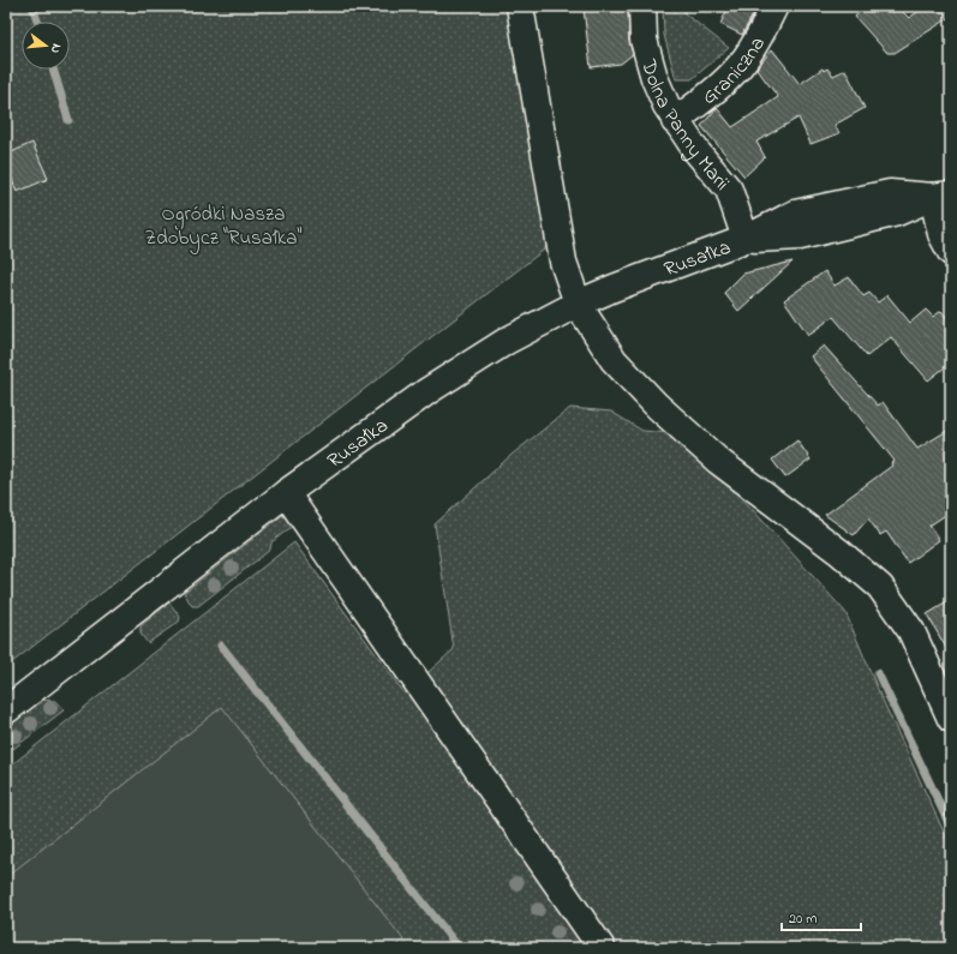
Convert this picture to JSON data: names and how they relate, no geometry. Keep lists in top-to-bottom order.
{
  "streets": {
    "street": ["Graniczna", "Dolna Panny Marii", "Rusałka"]
  },
  "crossings": [
    ["Graniczna", "Dolna Panny Marii"],
    ["Dolna Panny Marii", "Rusałka"]
  ],
  "parks": ["Ogródki Nasza Zdobycz \"Rusałka\""],
  "scale_bar": "20 m",
  "north": "right"
}
